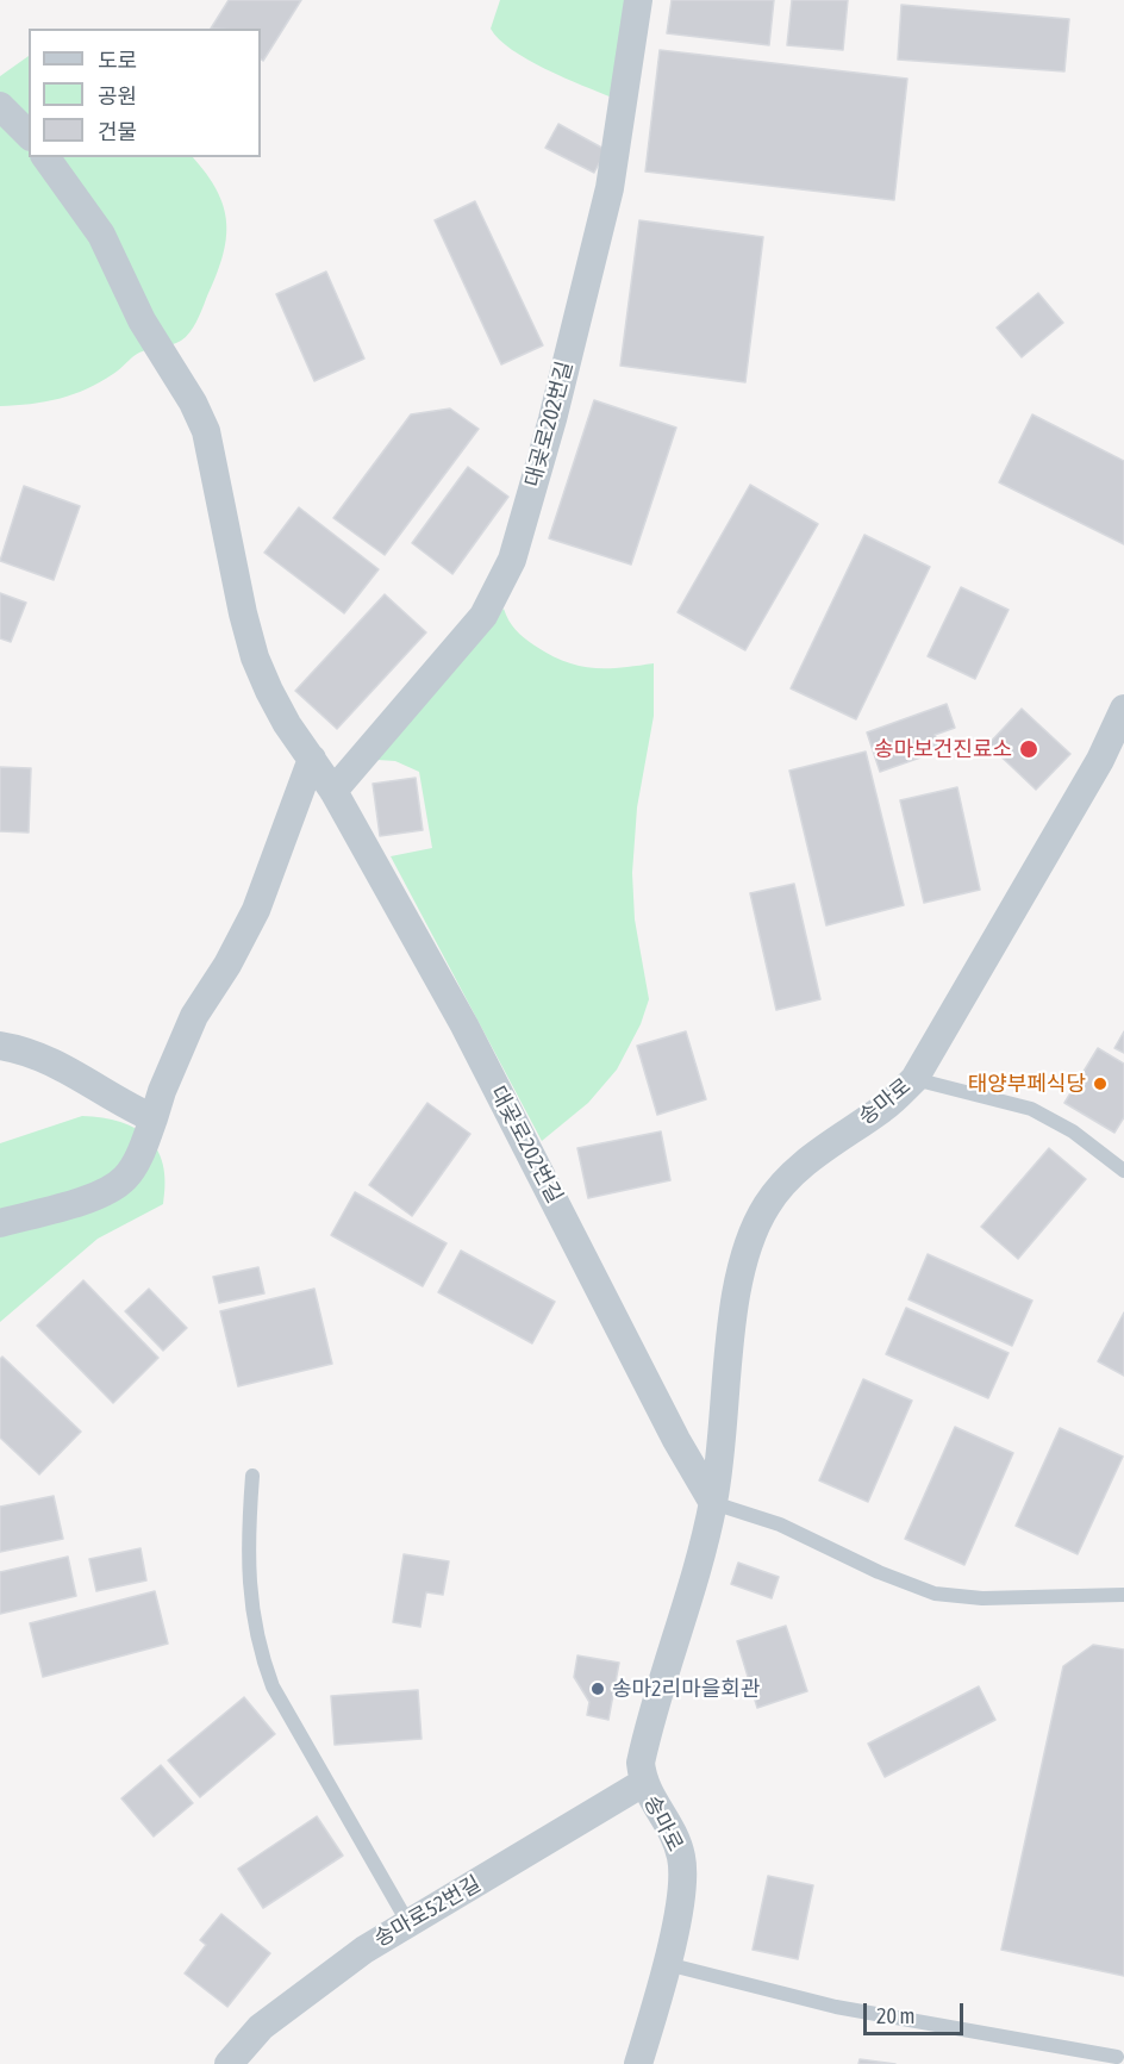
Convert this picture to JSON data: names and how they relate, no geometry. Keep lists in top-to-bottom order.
{
  "streets": {
    "street": ["대곶로202번길", "송마로", "송마로52번길"]
  },
  "crossings": [
    ["대곶로202번길", "송마로"],
    ["송마로", "송마로52번길"]
  ],
  "places": ["송마보건진료소", "태양부페식당", "송마2리마을회관"],
  "legend": ["도로", "공원", "건물"],
  "scale_bar": "20 m"
}
